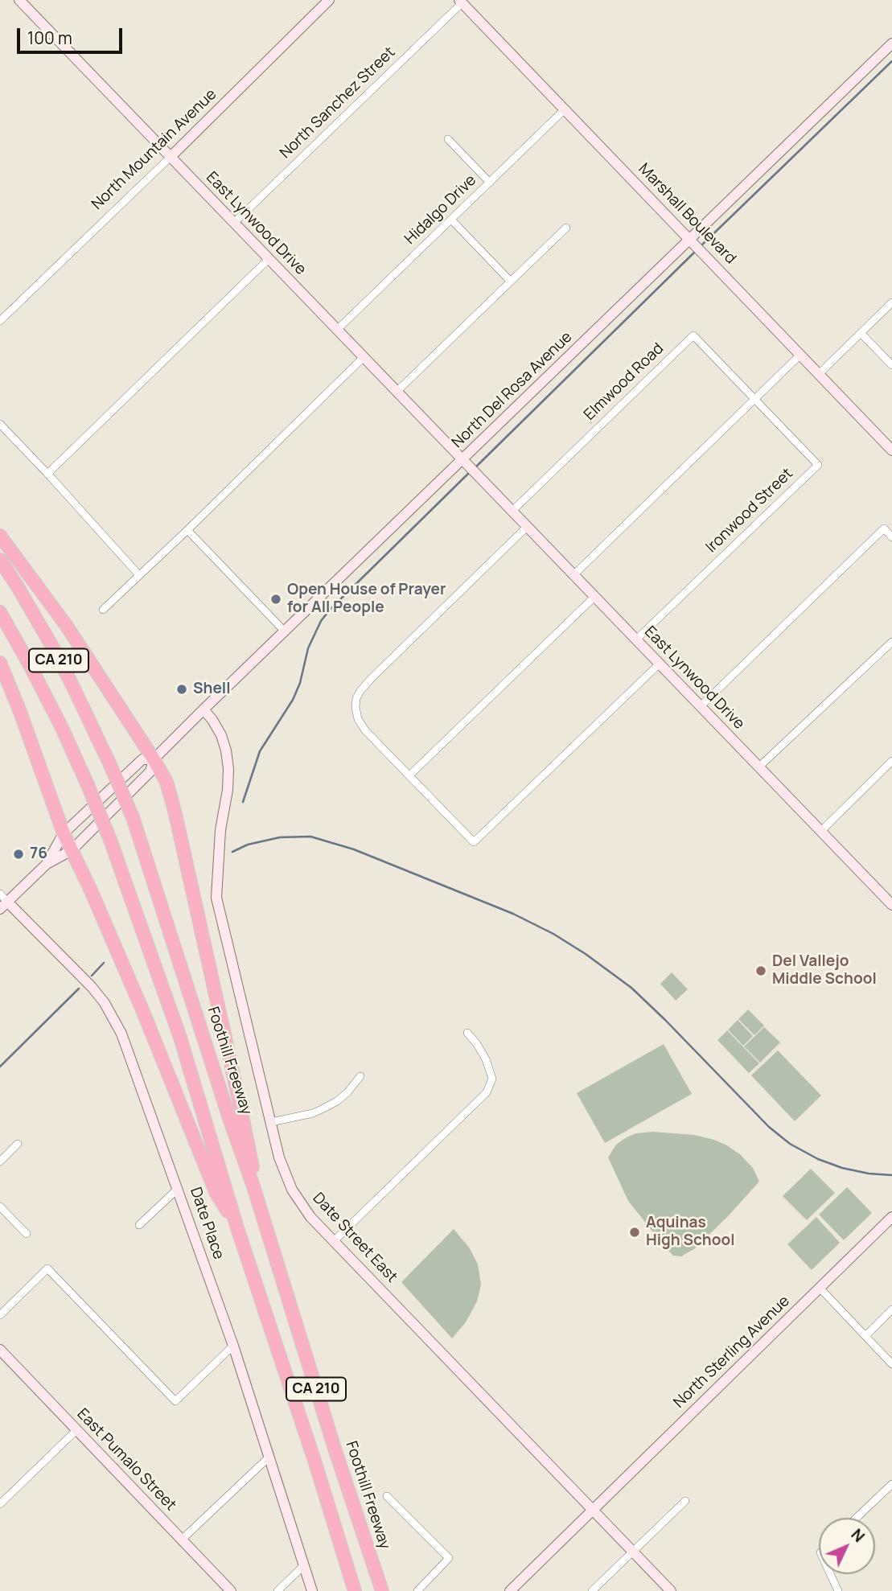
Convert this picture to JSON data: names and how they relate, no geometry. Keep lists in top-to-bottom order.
{
  "streets": {
    "highway": ["CA 210", "Foothill Freeway"],
    "street": [
      "North Sanchez Street",
      "North Mountain Avenue",
      "Hidalgo Drive",
      "Marshall Boulevard",
      "East Lynwood Drive",
      "Elmwood Road",
      "North Del Rosa Avenue",
      "Ironwood Street",
      "Date Place",
      "Date Street East",
      "North Sterling Avenue",
      "East Pumalo Street"
    ]
  },
  "crossings": [
    ["North Sanchez Street", "Marshall Boulevard"],
    ["North Sanchez Street", "East Lynwood Drive"],
    ["North Mountain Avenue", "East Lynwood Drive"],
    ["Hidalgo Drive", "Marshall Boulevard"],
    ["Hidalgo Drive", "East Lynwood Drive"],
    ["Marshall Boulevard", "North Del Rosa Avenue"],
    ["East Lynwood Drive", "Elmwood Road"],
    ["East Lynwood Drive", "North Del Rosa Avenue"],
    ["East Lynwood Drive", "Ironwood Street"],
    ["Elmwood Road", "Ironwood Street"],
    ["North Del Rosa Avenue", "Date Place"],
    ["North Del Rosa Avenue", "Date Street East"],
    ["Date Street East", "North Sterling Avenue"]
  ],
  "places": [
    "Open House of Prayer for All People",
    "Shell",
    "76",
    "Del Vallejo Middle School",
    "Aquinas High School"
  ],
  "scale_bar": "100 m",
  "north": "top right"
}
